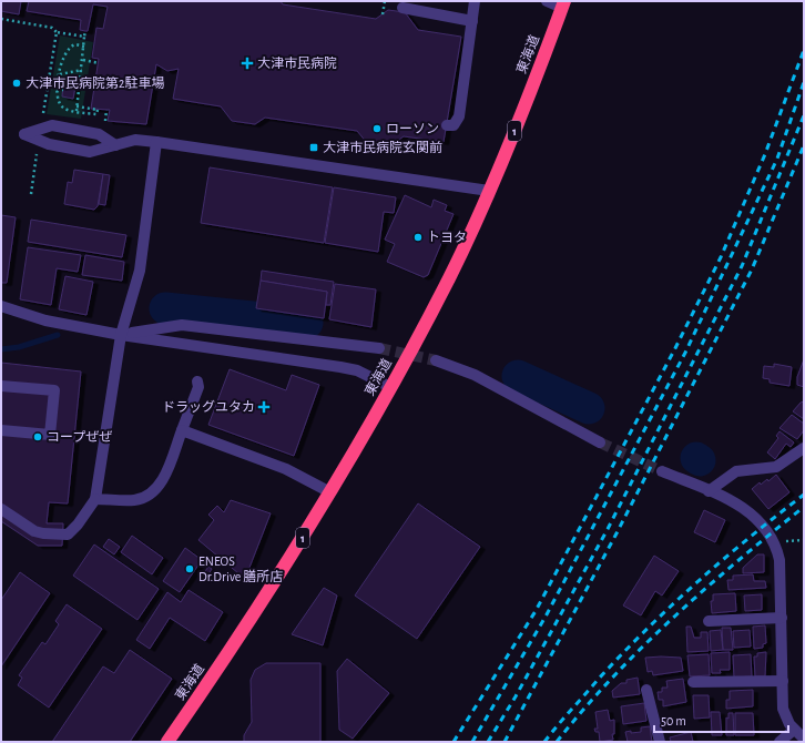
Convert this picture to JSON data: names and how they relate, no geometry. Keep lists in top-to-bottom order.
{
  "streets": {
    "highway": ["東海道", "1"]
  },
  "places": {
    "health": ["大津市民病院", "ドラッグユタカ"],
    "other": [
      "大津市民病院第2駐車場",
      "ローソン",
      "トヨタ",
      "コープぜぜ",
      "ENEOS Dr.Drive 膳所店"
    ],
    "transit": ["大津市民病院玄関前"]
  },
  "scale_bar": "50 m"
}
